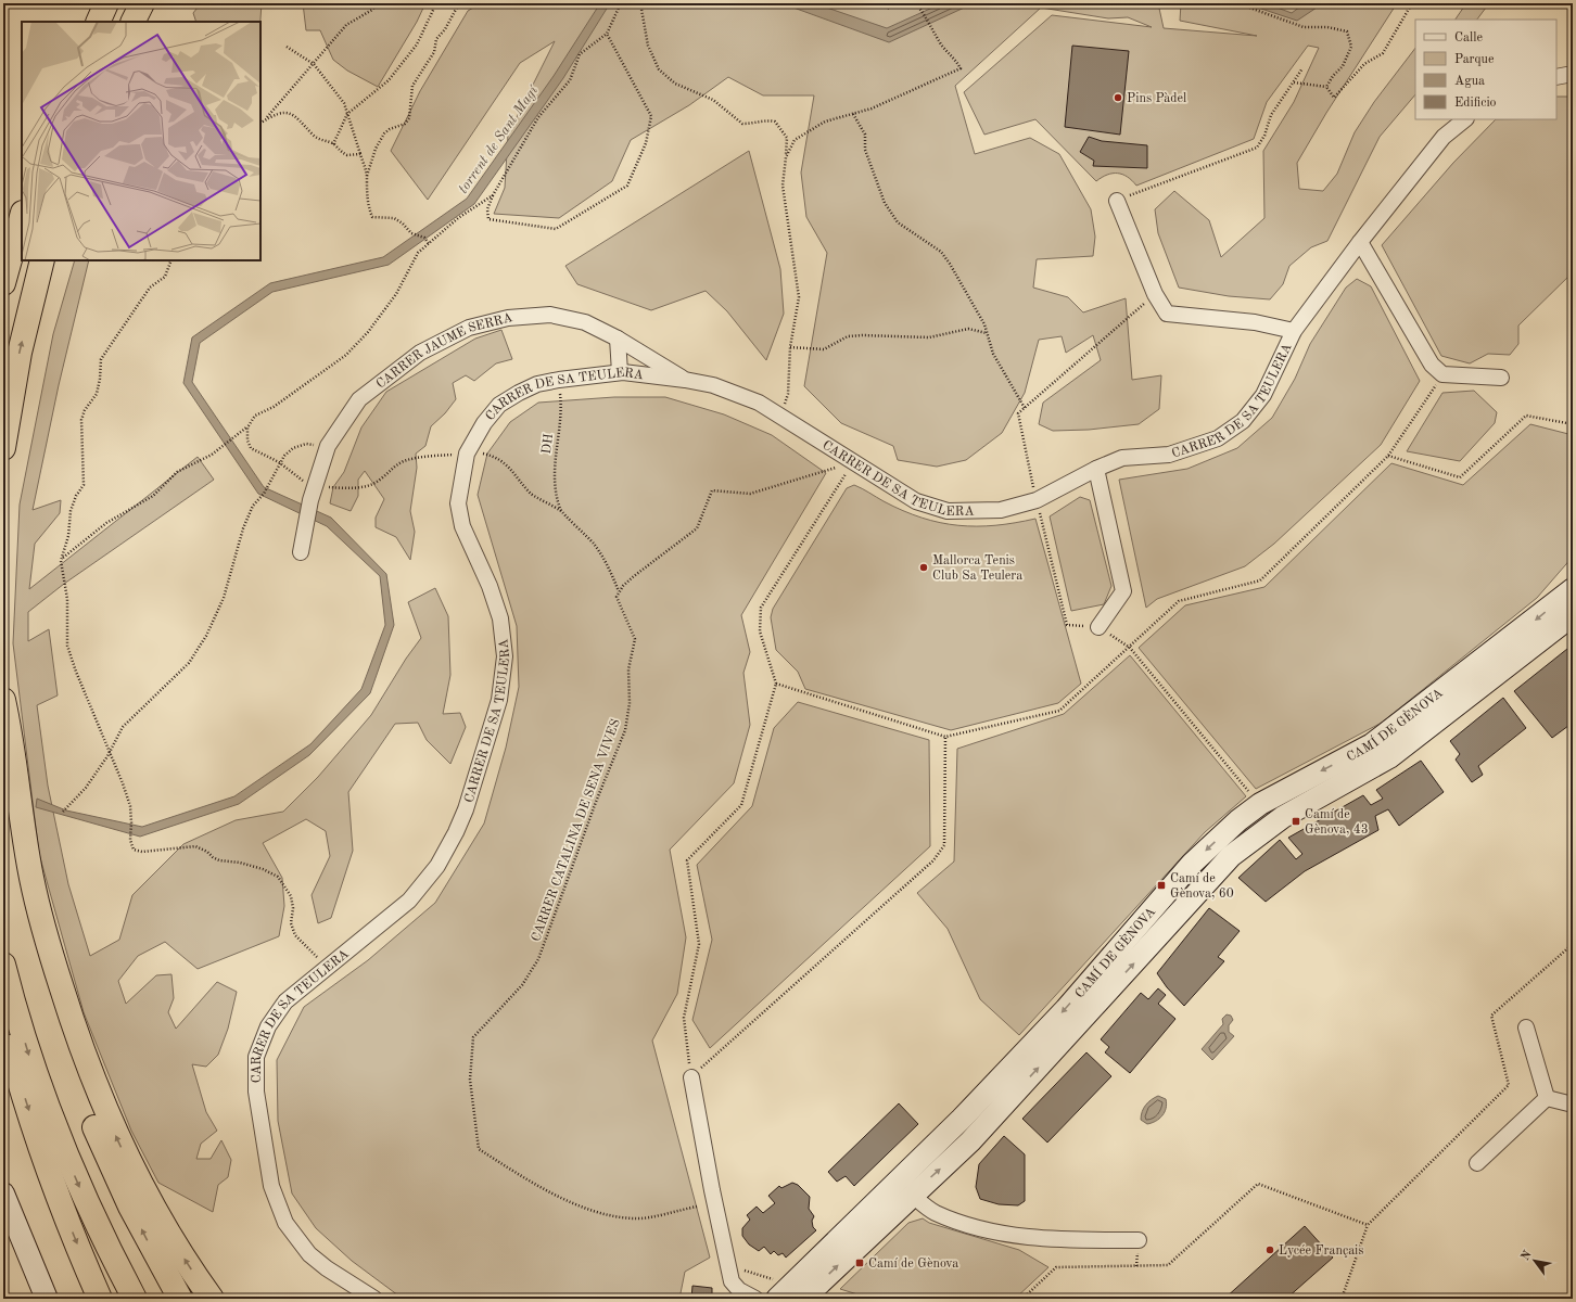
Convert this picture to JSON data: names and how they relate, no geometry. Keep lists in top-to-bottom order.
{
  "streets": {
    "street": ["CARRER JAUME SERRA", "CARRER DE SA TEULERA", "CAMÍ DE GÈNOVA"],
    "path": ["DH", "CARRER CATALINA DE SENA VIVES"]
  },
  "crossings": [
    ["CARRER JAUME SERRA", "CARRER DE SA TEULERA"],
    ["CARRER DE SA TEULERA", "DH"]
  ],
  "water": ["torrent de Sant Magí"],
  "places": {
    "other": ["Pins Pàdel", "Mallorca Tenis Club Sa Teulera", "Lycée Français"],
    "transit": ["Camí de Gènova, 43", "Camí de Gènova, 60", "Camí de Gènova"]
  },
  "legend": [
    "Calle",
    "Parque",
    "Agua",
    "Edificio"
  ],
  "north": "top left"
}
